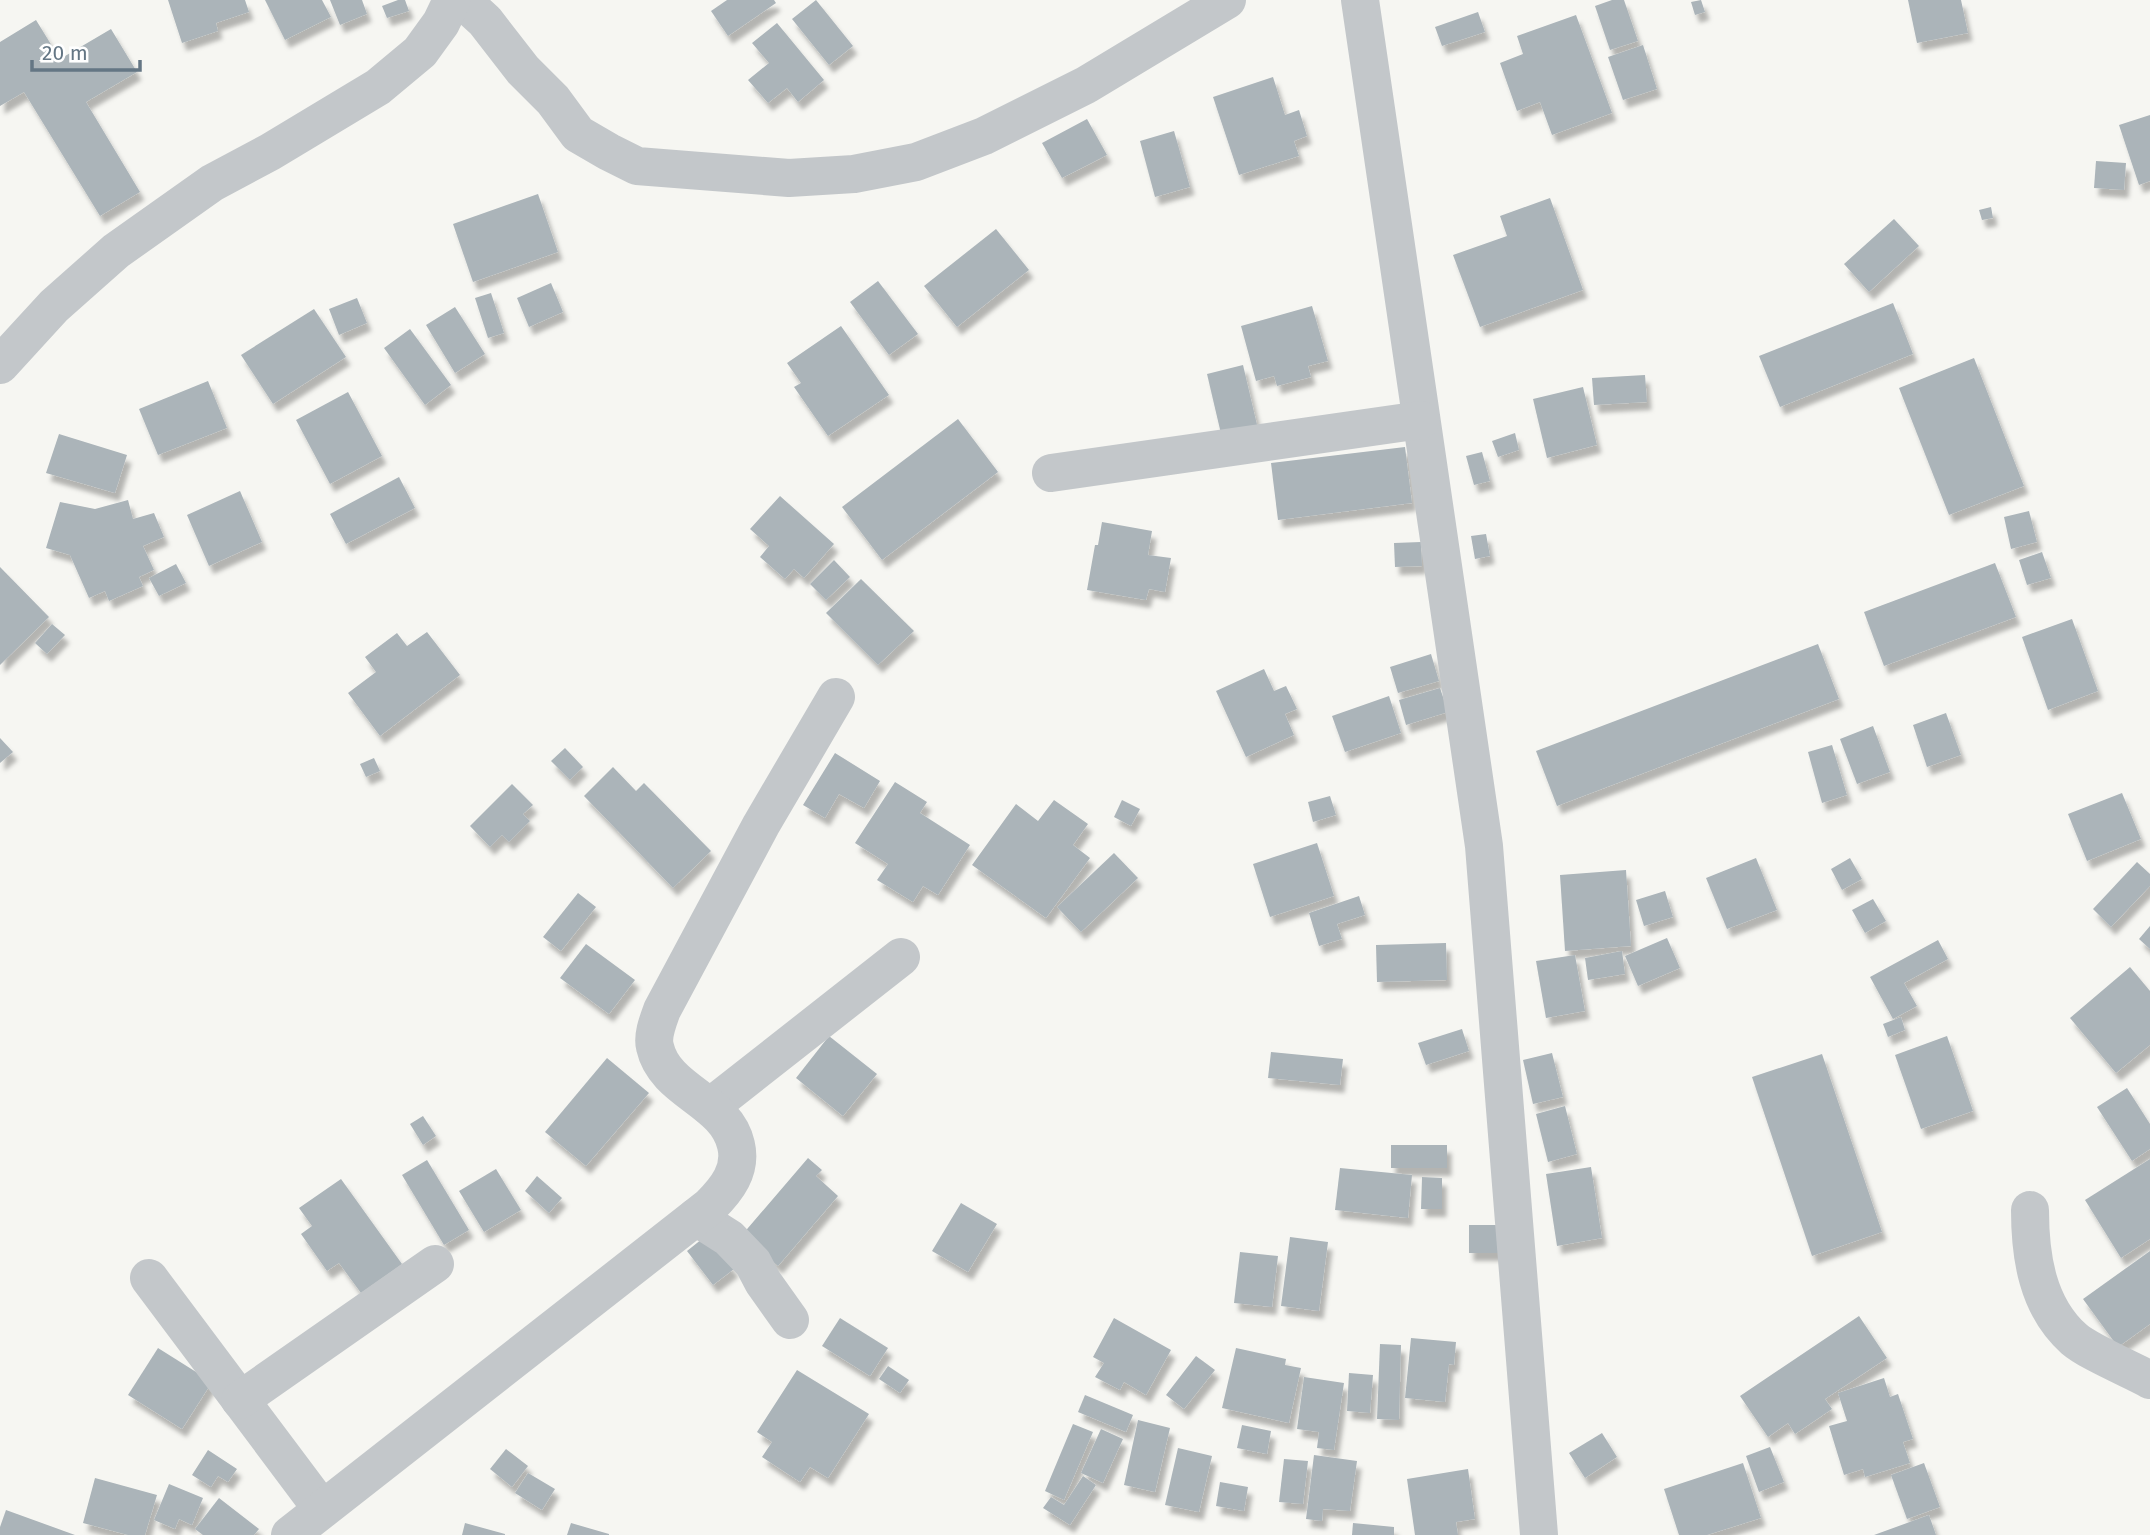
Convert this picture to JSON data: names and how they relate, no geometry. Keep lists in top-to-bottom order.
{
  "scale_bar": "20 m"
}
